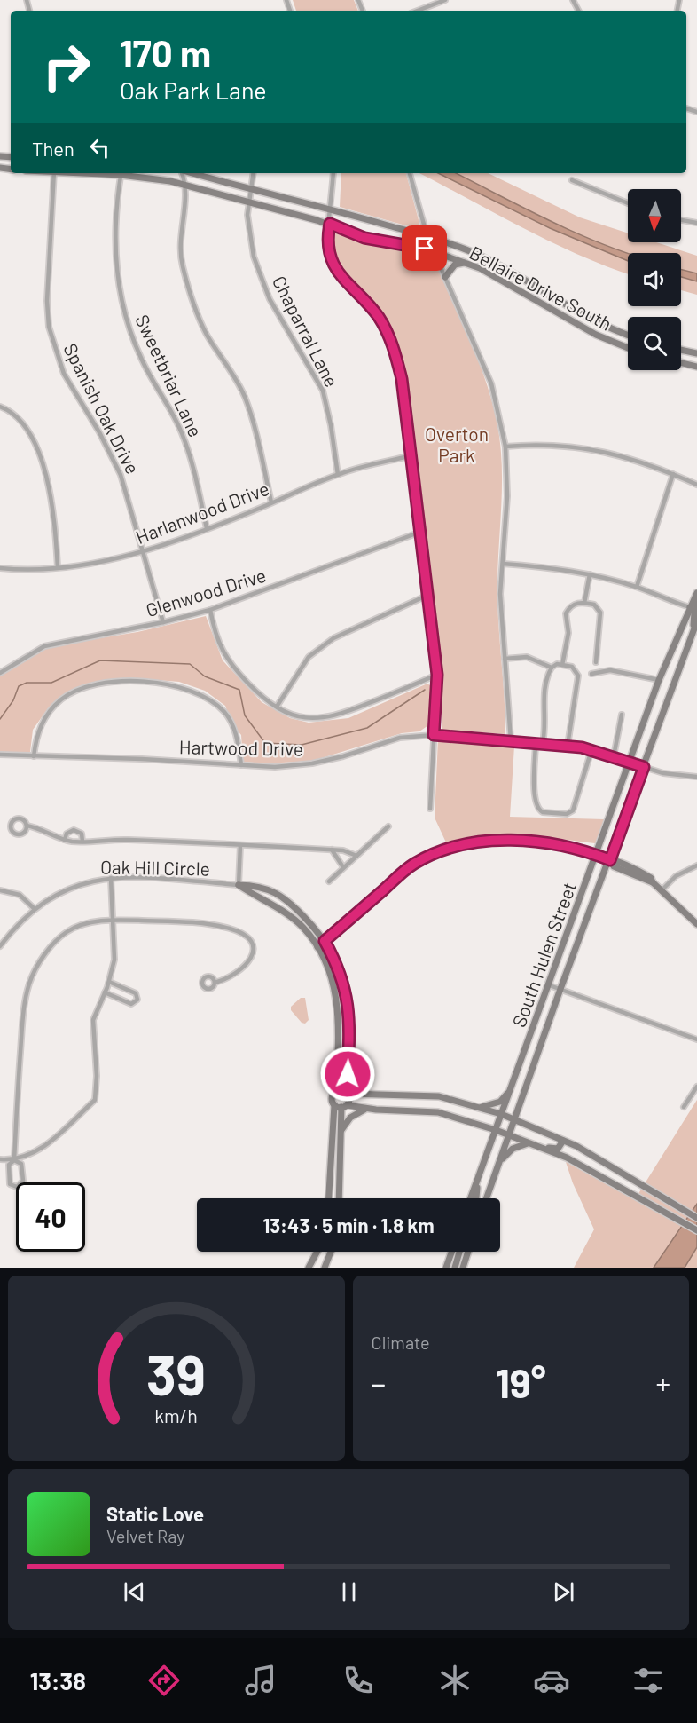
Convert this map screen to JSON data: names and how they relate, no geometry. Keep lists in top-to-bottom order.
{
  "streets": {
    "main road": ["Bellaire Drive South", "Oak Hill Circle", "South Hulen Street"],
    "street": [
      "Chaparral Lane",
      "Sweetbriar Lane",
      "Spanish Oak Drive",
      "Harlanwood Drive",
      "Glenwood Drive",
      "Hartwood Drive"
    ]
  },
  "crossings": [
    ["Bellaire Drive South", "Chaparral Lane"],
    ["Bellaire Drive South", "Sweetbriar Lane"],
    ["Chaparral Lane", "Harlanwood Drive"],
    ["Sweetbriar Lane", "Harlanwood Drive"],
    ["Spanish Oak Drive", "Harlanwood Drive"],
    ["Spanish Oak Drive", "Glenwood Drive"],
    ["Hartwood Drive", "South Hulen Street"]
  ],
  "parks": ["Overton Park"],
  "north": "bottom",
  "page": {
    "turn": ["170 m", "Oak Park Lane"],
    "then": "Then",
    "limit": "40",
    "trip": "13:43 · 5 min · 1.8 km",
    "tile": "Climate",
    "heat": ["−", "19°", "+"],
    "song": ["Static Love", "Velvet Ray"],
    "tabs": "13:38",
    "gauge": ["39", "km/h"]
  }
}
